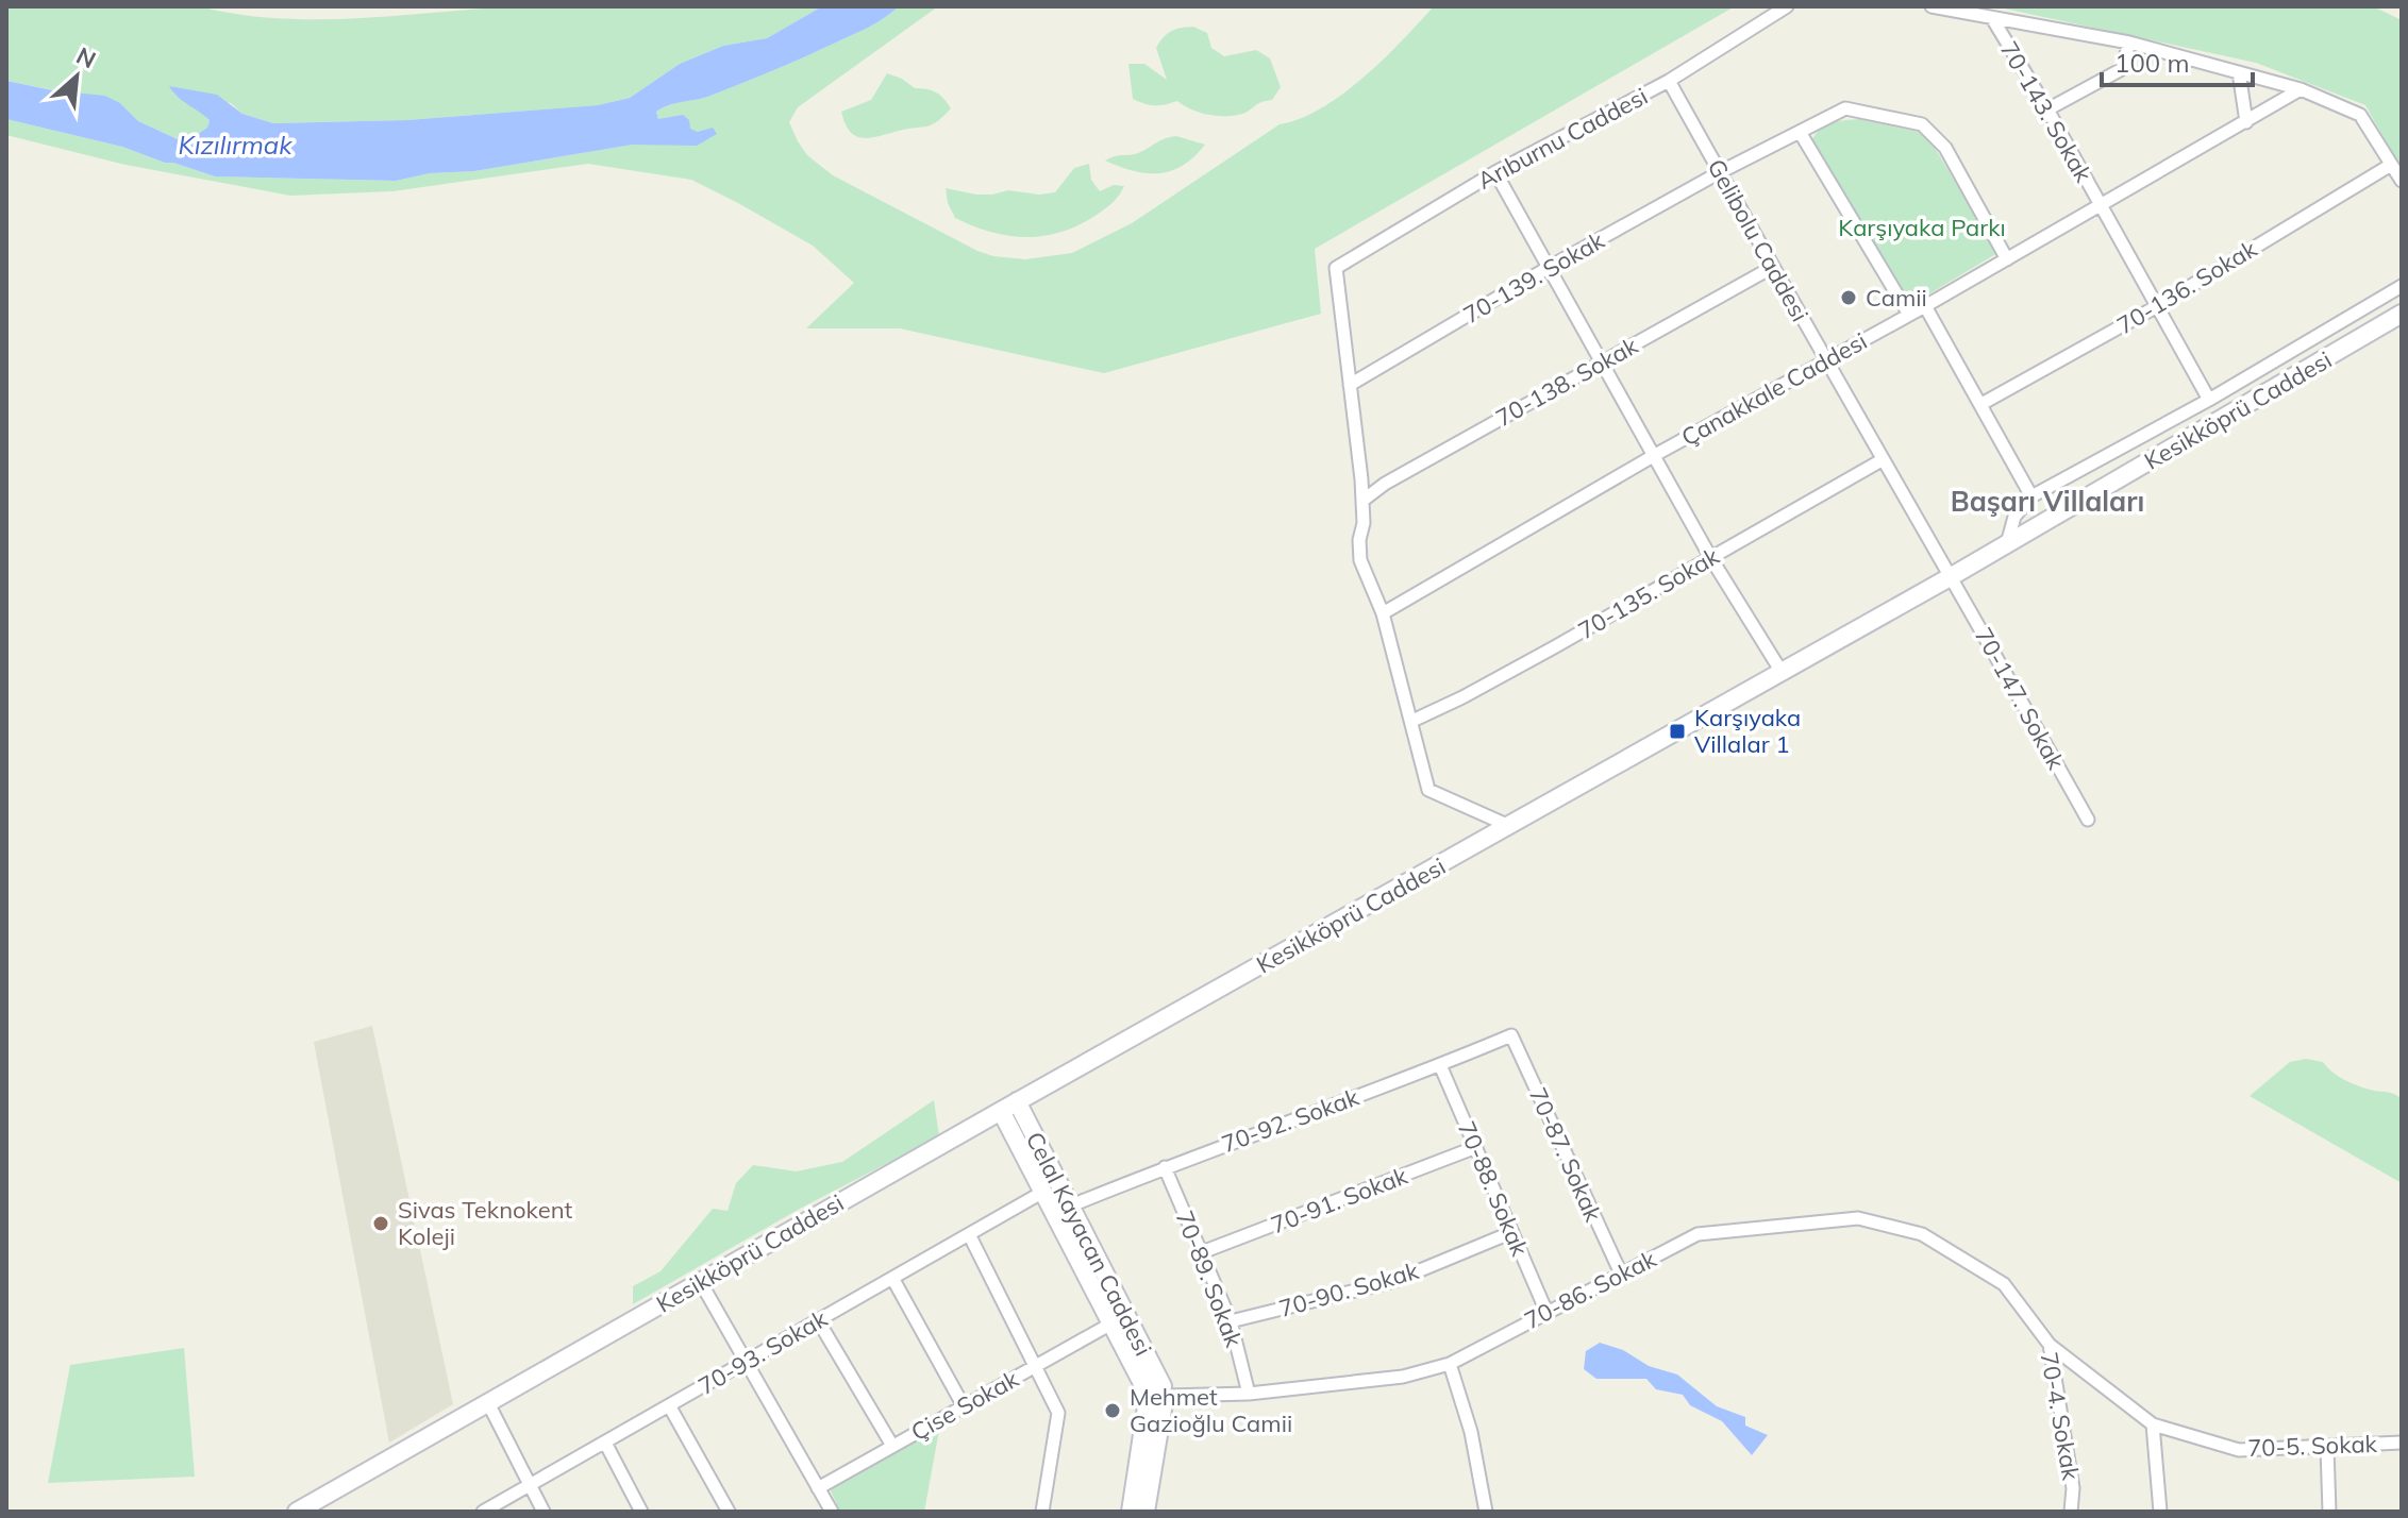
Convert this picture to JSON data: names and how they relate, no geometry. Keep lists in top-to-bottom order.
{
  "streets": {
    "street": [
      "70-143. Sokak",
      "Arıburnu Caddesi",
      "Gelibolu Caddesi",
      "70-139. Sokak",
      "70-136. Sokak",
      "70-138. Sokak",
      "Çanakkale Caddesi",
      "Kesikköprü Caddesi",
      "70-135. Sokak",
      "70-147. Sokak",
      "70-92. Sokak",
      "70-87. Sokak",
      "70-88. Sokak",
      "70-91. Sokak",
      "Celal Kayacan Caddesi",
      "70-89. Sokak",
      "70-90. Sokak",
      "70-86. Sokak",
      "70-93. Sokak",
      "Çise Sokak",
      "70-4. Sokak",
      "70-5. Sokak"
    ]
  },
  "crossings": [
    ["70-143. Sokak", "70-136. Sokak"],
    ["70-143. Sokak", "Çanakkale Caddesi"],
    ["70-143. Sokak", "Kesikköprü Caddesi"],
    ["Arıburnu Caddesi", "Gelibolu Caddesi"],
    ["Arıburnu Caddesi", "70-139. Sokak"],
    ["Gelibolu Caddesi", "70-139. Sokak"],
    ["Gelibolu Caddesi", "70-138. Sokak"],
    ["Gelibolu Caddesi", "Çanakkale Caddesi"],
    ["Gelibolu Caddesi", "Kesikköprü Caddesi"],
    ["Gelibolu Caddesi", "70-135. Sokak"],
    ["Gelibolu Caddesi", "70-147. Sokak"],
    ["70-139. Sokak", "Çanakkale Caddesi"],
    ["Kesikköprü Caddesi", "70-147. Sokak"],
    ["Kesikköprü Caddesi", "Celal Kayacan Caddesi"],
    ["70-92. Sokak", "70-87. Sokak"],
    ["70-92. Sokak", "70-88. Sokak"],
    ["70-92. Sokak", "Celal Kayacan Caddesi"],
    ["70-92. Sokak", "70-89. Sokak"],
    ["70-87. Sokak", "70-86. Sokak"],
    ["70-88. Sokak", "70-91. Sokak"],
    ["70-88. Sokak", "70-90. Sokak"],
    ["70-88. Sokak", "70-86. Sokak"],
    ["70-91. Sokak", "70-89. Sokak"],
    ["Celal Kayacan Caddesi", "70-86. Sokak"],
    ["Celal Kayacan Caddesi", "70-93. Sokak"],
    ["Celal Kayacan Caddesi", "Çise Sokak"],
    ["70-89. Sokak", "70-90. Sokak"],
    ["70-89. Sokak", "70-86. Sokak"],
    ["70-86. Sokak", "70-4. Sokak"],
    ["70-4. Sokak", "70-5. Sokak"]
  ],
  "districts": ["Başarı Villaları"],
  "water": ["Kızılırmak"],
  "parks": ["Karşıyaka Parkı"],
  "places": {
    "other": ["Camii", "Sivas Teknokent Koleji", "Mehmet Gazioğlu Camii"],
    "transit": ["Karşıyaka Villalar 1"]
  },
  "scale_bar": "100 m",
  "north": "top right"
}
